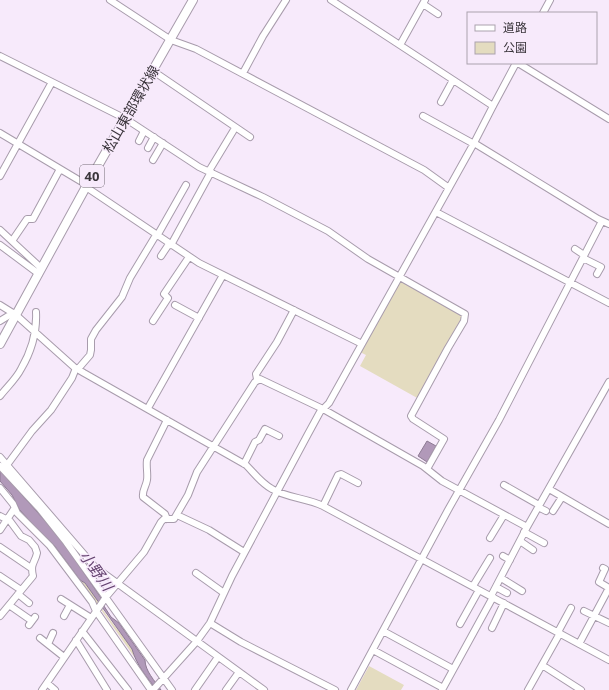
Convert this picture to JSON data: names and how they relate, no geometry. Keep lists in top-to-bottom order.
{
  "streets": {
    "main road": ["松山東部環状線", "40"]
  },
  "water": ["小野川"],
  "legend": ["道路", "公園"]
}
